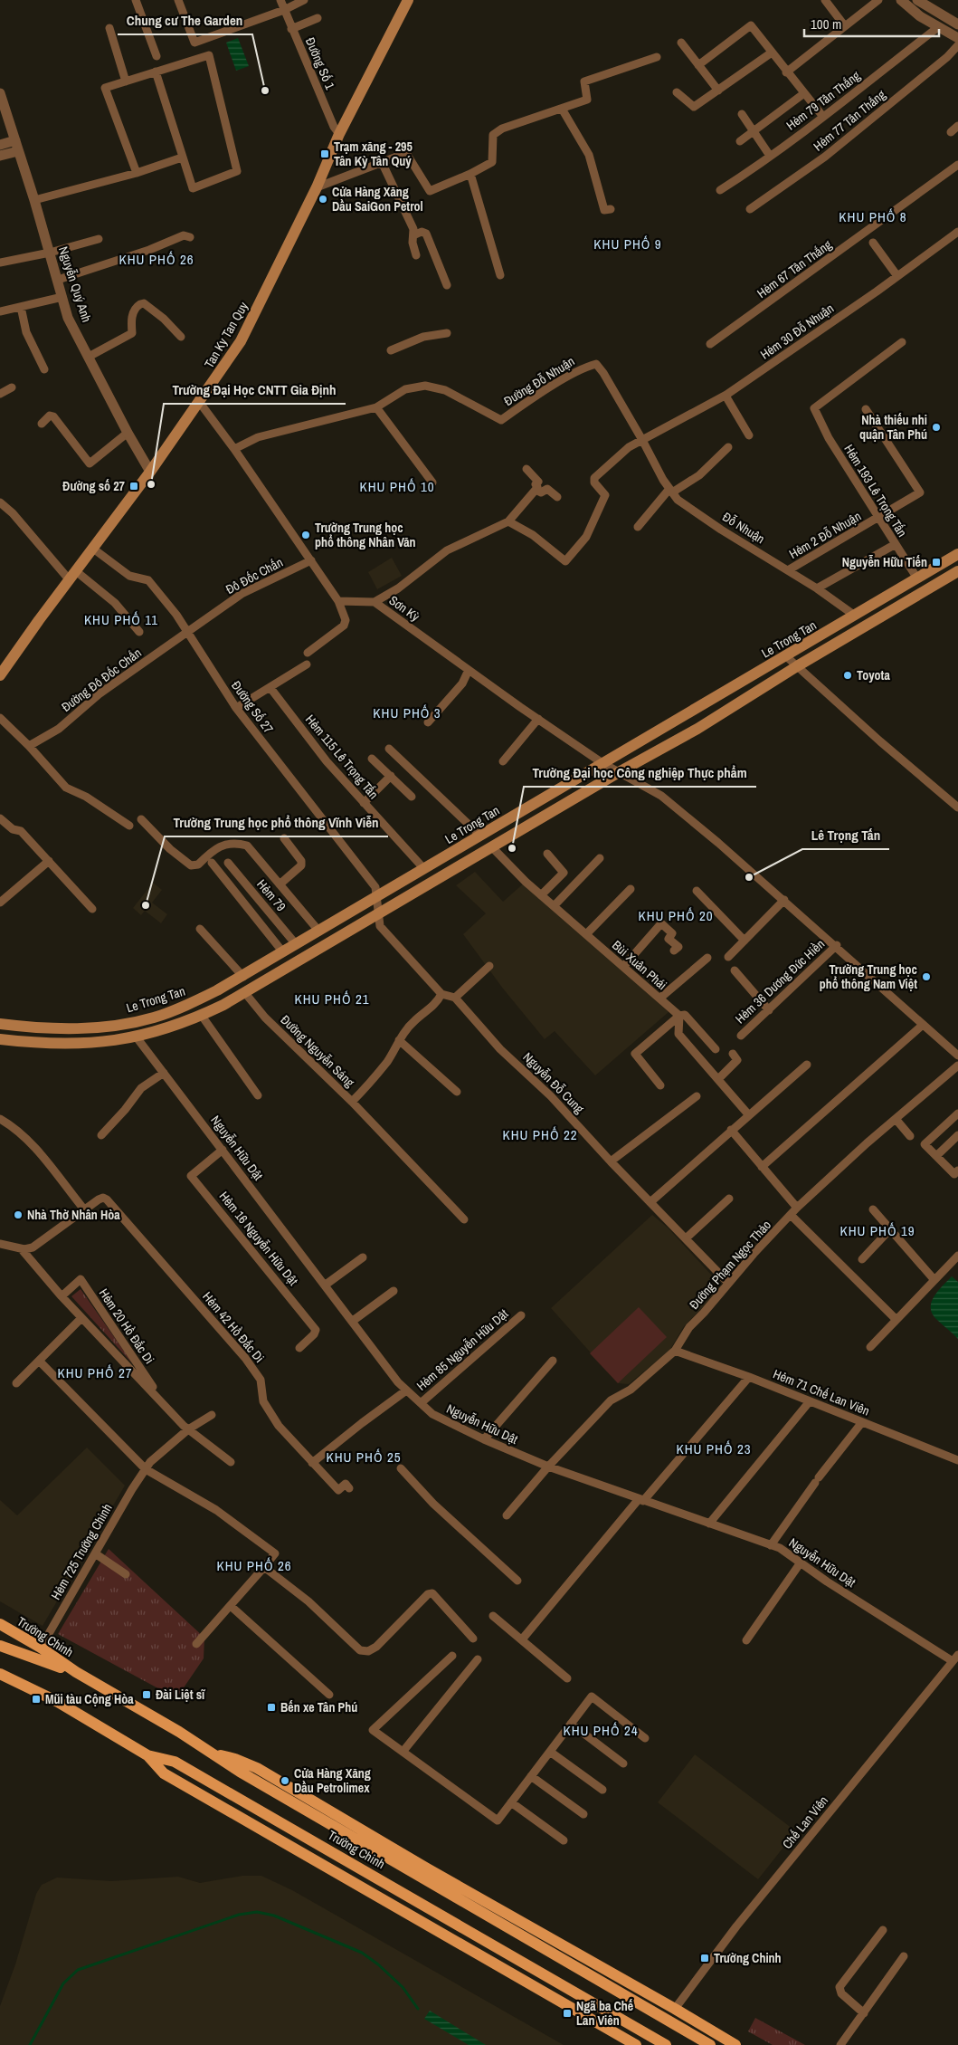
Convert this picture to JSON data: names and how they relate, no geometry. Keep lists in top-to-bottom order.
{
  "streets": {
    "main road": ["Tan Ky Tan Quy", "Le Trong Tan", "Trường Chinh"],
    "street": [
      "Đường Số 1",
      "Hẻm 79 Tân Thắng",
      "Hẻm 77 Tân Thắng",
      "Hẻm 67 Tân Thắng",
      "Nguyễn Quý Anh",
      "Hẻm 30 Đỗ Nhuận",
      "Đường Đỗ Nhuận",
      "Hẻm 193 Lê Trọng Tấn",
      "Đỗ Nhuận",
      "Hẻm 2 Đỗ Nhuận",
      "Đô Đốc Chấn",
      "Sơn Kỳ",
      "Đường Đô Đốc Chấn",
      "Đường Số 27",
      "Hẻm 115 Lê Trọng Tấn",
      "Hẻm 79",
      "Bùi Xuân Phái",
      "Hẻm 36 Dương Đức Hiền",
      "Đường Nguyễn Sáng",
      "Nguyễn Đỗ Cung",
      "Nguyễn Hữu Dật",
      "Hẻm 16 Nguyễn Hữu Dật",
      "Đường Phạm Ngọc Thảo",
      "Hẻm 20 Hồ Đắc Di",
      "Hẻm 42 Hồ Đắc Di",
      "Hẻm 85 Nguyễn Hữu Dật",
      "Hẻm 71 Chế Lan Viên",
      "Hẻm 725 Trường Chinh",
      "Chế Lan Viên"
    ]
  },
  "crossings": [
    ["Đường Số 1", "Tan Ky Tan Quy"],
    ["Nguyễn Quý Anh", "Tan Ky Tan Quy"],
    ["Hẻm 30 Đỗ Nhuận", "Đường Đỗ Nhuận"],
    ["Hẻm 30 Đỗ Nhuận", "Đỗ Nhuận"],
    ["Tan Ky Tan Quy", "Đường Số 27"],
    ["Đường Đỗ Nhuận", "Đỗ Nhuận"],
    ["Hẻm 193 Lê Trọng Tấn", "Hẻm 2 Đỗ Nhuận"],
    ["Hẻm 193 Lê Trọng Tấn", "Le Trong Tan"],
    ["Đỗ Nhuận", "Hẻm 2 Đỗ Nhuận"],
    ["Đỗ Nhuận", "Le Trong Tan"],
    ["Đô Đốc Chấn", "Đường Đô Đốc Chấn"],
    ["Đô Đốc Chấn", "Đường Số 27"],
    ["Sơn Kỳ", "Le Trong Tan"],
    ["Sơn Kỳ", "Hẻm 36 Dương Đức Hiền"],
    ["Le Trong Tan", "Đường Số 27"],
    ["Le Trong Tan", "Hẻm 115 Lê Trọng Tấn"],
    ["Le Trong Tan", "Hẻm 79"],
    ["Đường Đô Đốc Chấn", "Đường Số 27"],
    ["Nguyễn Đỗ Cung", "Đường Phạm Ngọc Thảo"],
    ["Nguyễn Hữu Dật", "Hẻm 16 Nguyễn Hữu Dật"],
    ["Nguyễn Hữu Dật", "Đường Phạm Ngọc Thảo"],
    ["Nguyễn Hữu Dật", "Hẻm 85 Nguyễn Hữu Dật"],
    ["Nguyễn Hữu Dật", "Chế Lan Viên"],
    ["Đường Phạm Ngọc Thảo", "Hẻm 71 Chế Lan Viên"],
    ["Hẻm 20 Hồ Đắc Di", "Hẻm 725 Trường Chinh"],
    ["Hẻm 725 Trường Chinh", "Trường Chinh"],
    ["Trường Chinh", "Chế Lan Viên"]
  ],
  "districts": [
    "KHU PHỐ 8",
    "KHU PHỐ 9",
    "KHU PHỐ 26",
    "KHU PHỐ 10",
    "KHU PHỐ 11",
    "KHU PHỐ 3",
    "KHU PHỐ 20",
    "KHU PHỐ 21",
    "KHU PHỐ 22",
    "KHU PHỐ 19",
    "KHU PHỐ 27",
    "KHU PHỐ 23",
    "KHU PHỐ 25",
    "KHU PHỐ 26",
    "KHU PHỐ 24"
  ],
  "places": {
    "other": [
      "Chung cư The Garden",
      "Cửa Hàng Xăng Dầu SaiGon Petrol",
      "Nhà thiếu nhi quận Tân Phú",
      "Trường Đại Học CNTT Gia Định",
      "Trường Trung học phổ thông Nhân Văn",
      "Toyota",
      "Trường Đại học Công nghiệp Thực phẩm",
      "Lê Trọng Tấn",
      "Trường Trung học phổ thông Vĩnh Viễn",
      "Trường Trung học phổ thông Nam Việt",
      "Nhà Thờ Nhân Hòa",
      "Cửa Hàng Xăng Dầu Petrolimex"
    ],
    "transit": [
      "Trạm xăng - 295 Tân Kỳ Tân Quý",
      "Đường số 27",
      "Nguyễn Hữu Tiến",
      "Đài Liệt sĩ",
      "Mũi tàu Cộng Hòa",
      "Bến xe Tân Phú",
      "Trường Chinh",
      "Ngã ba Chế Lan Viên"
    ]
  },
  "scale_bar": "100 m"
}
